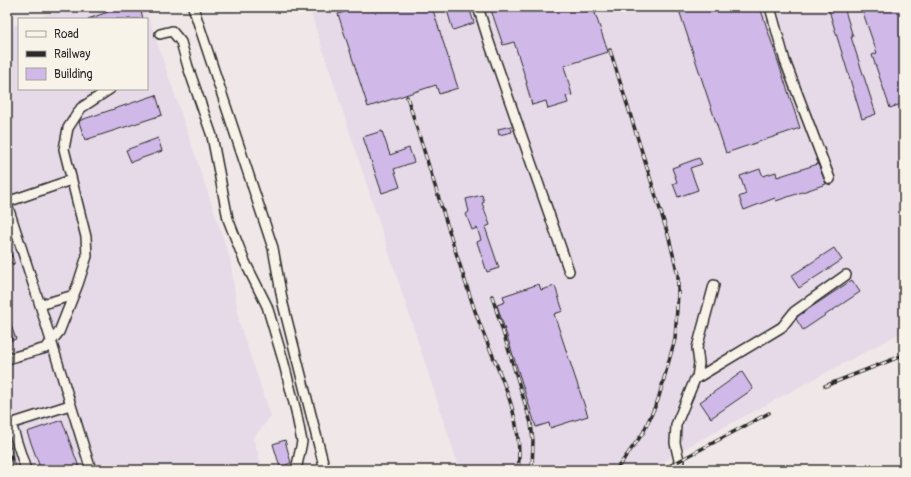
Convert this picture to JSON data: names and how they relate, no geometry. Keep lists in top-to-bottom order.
{
  "legend": ["Road", "Railway", "Building"]
}
